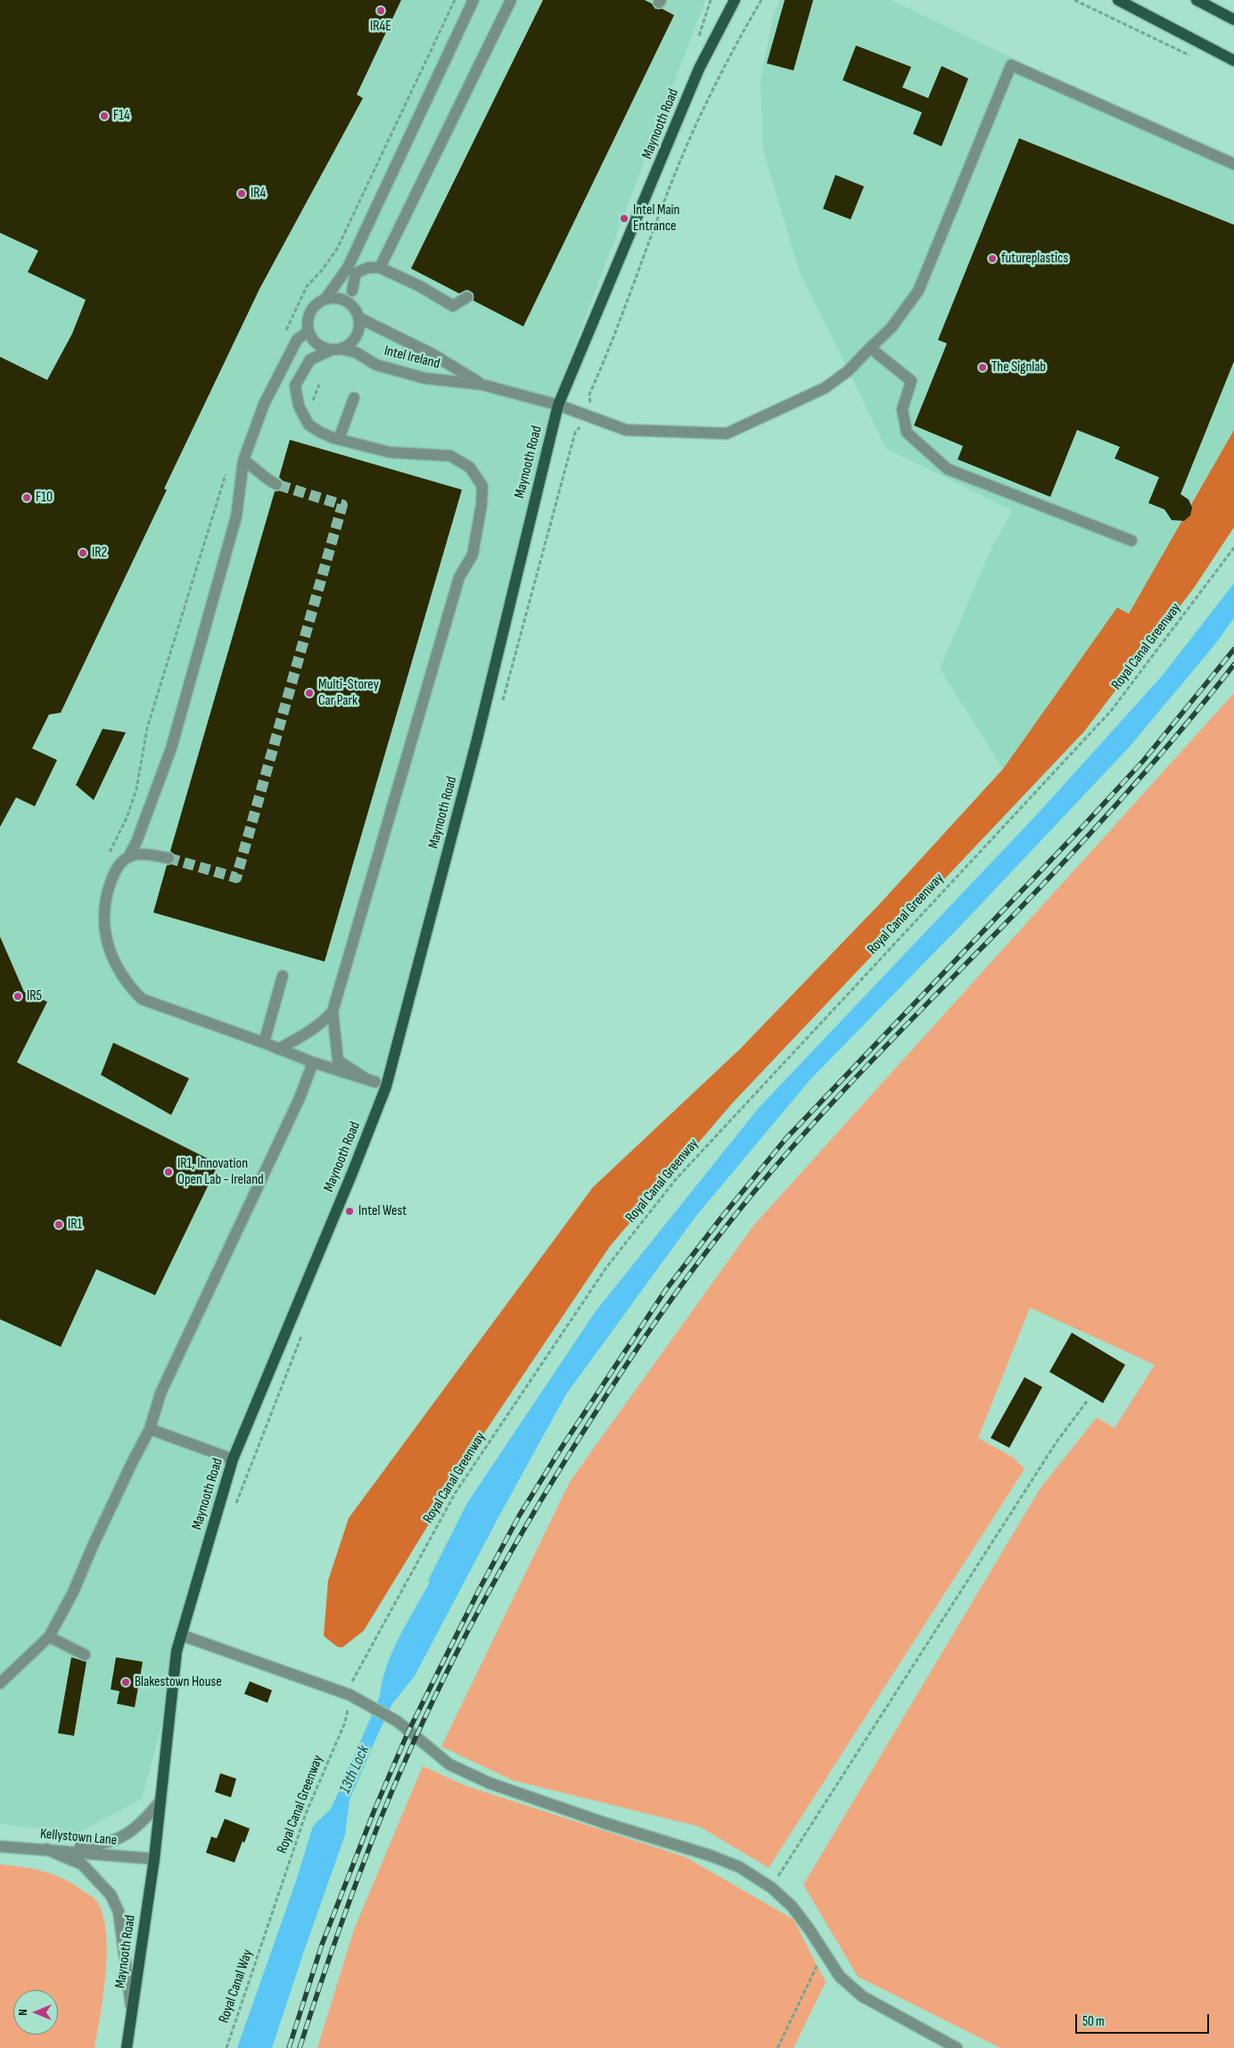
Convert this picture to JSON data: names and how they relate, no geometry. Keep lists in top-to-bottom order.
{
  "streets": {
    "main road": ["Maynooth Road"],
    "street": ["Intel Ireland", "Kellystown Lane"],
    "path": ["Royal Canal Greenway", "Royal Canal Way"]
  },
  "crossings": [
    ["Maynooth Road", "Intel Ireland"],
    ["Maynooth Road", "Kellystown Lane"],
    ["Royal Canal Greenway", "Royal Canal Way"]
  ],
  "water": ["13th Lock"],
  "places": [
    "IR4E",
    "F14",
    "IR4",
    "Intel Main Entrance",
    "futureplastics",
    "The Signlab",
    "F10",
    "IR2",
    "Multi-Storey Car Park",
    "IR5",
    "IR1, Innovation Open Lab - Ireland",
    "Intel West",
    "IR1",
    "Blakestown House"
  ],
  "scale_bar": "50 m",
  "north": "left"
}
